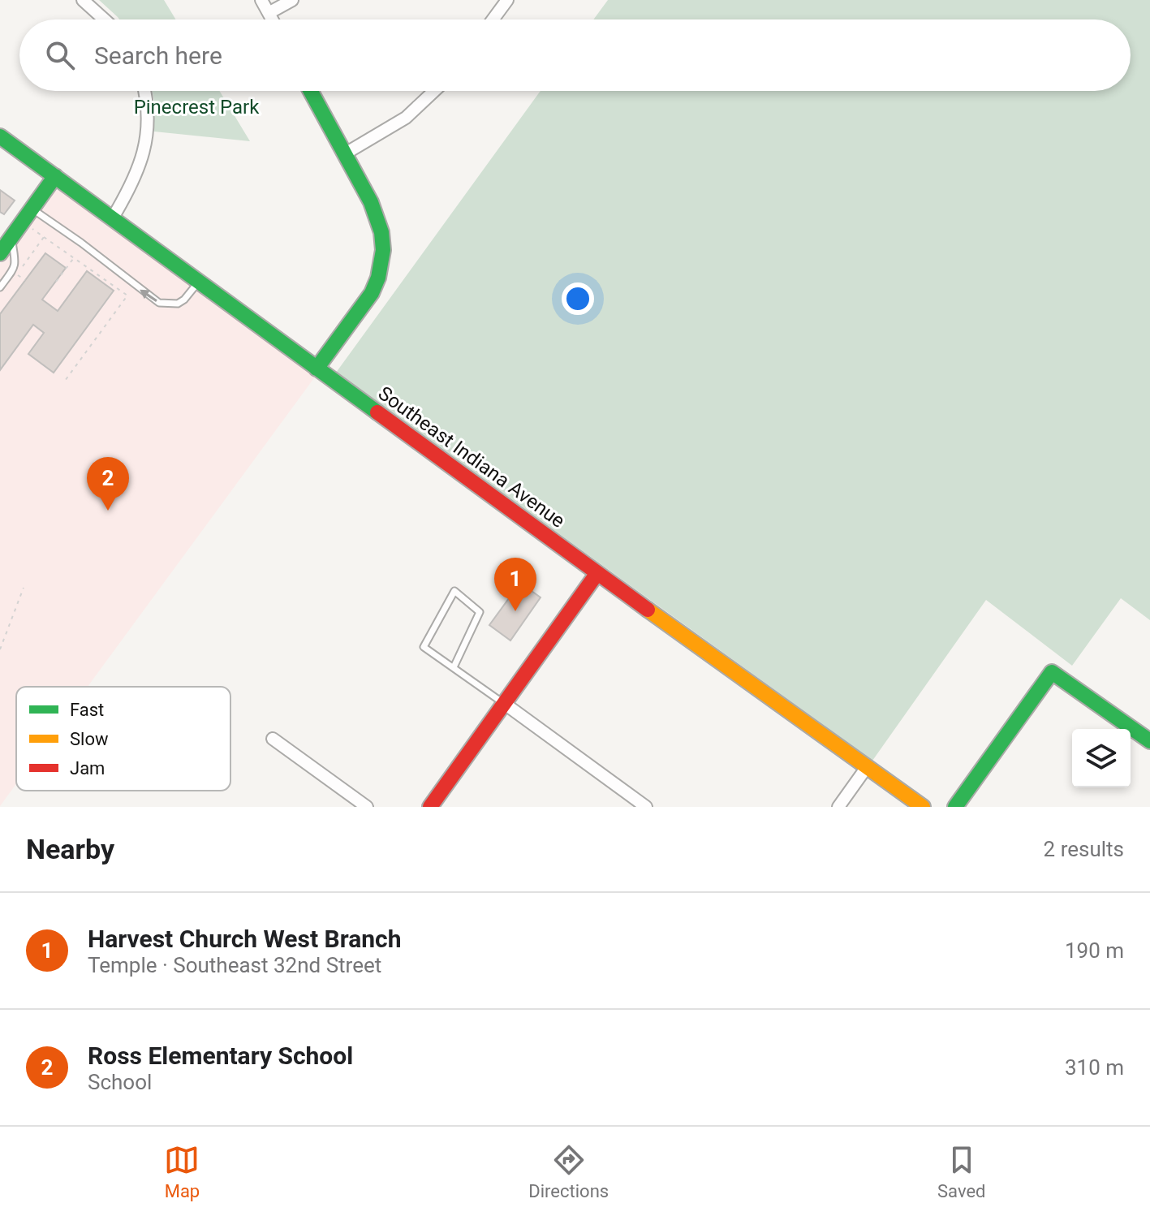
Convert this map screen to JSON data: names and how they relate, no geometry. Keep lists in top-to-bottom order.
{
  "streets": {
    "street": ["Southeast Indiana Avenue"]
  },
  "parks": ["Pinecrest Park"],
  "legend": ["Fast", "Slow", "Jam"],
  "page": {
    "search": "Search here",
    "pins": ["2", "1"],
    "heading": ["Nearby", "2 results"],
    "list": [
      {
        "mark": "1",
        "name": "Harvest Church West Branch",
        "note": "Temple · Southeast 32nd Street",
        "value": "190 m"
      },
      {
        "mark": "2",
        "name": "Ross Elementary School",
        "note": "School",
        "value": "310 m"
      }
    ],
    "nav": ["Map", "Directions", "Saved"]
  }
}
